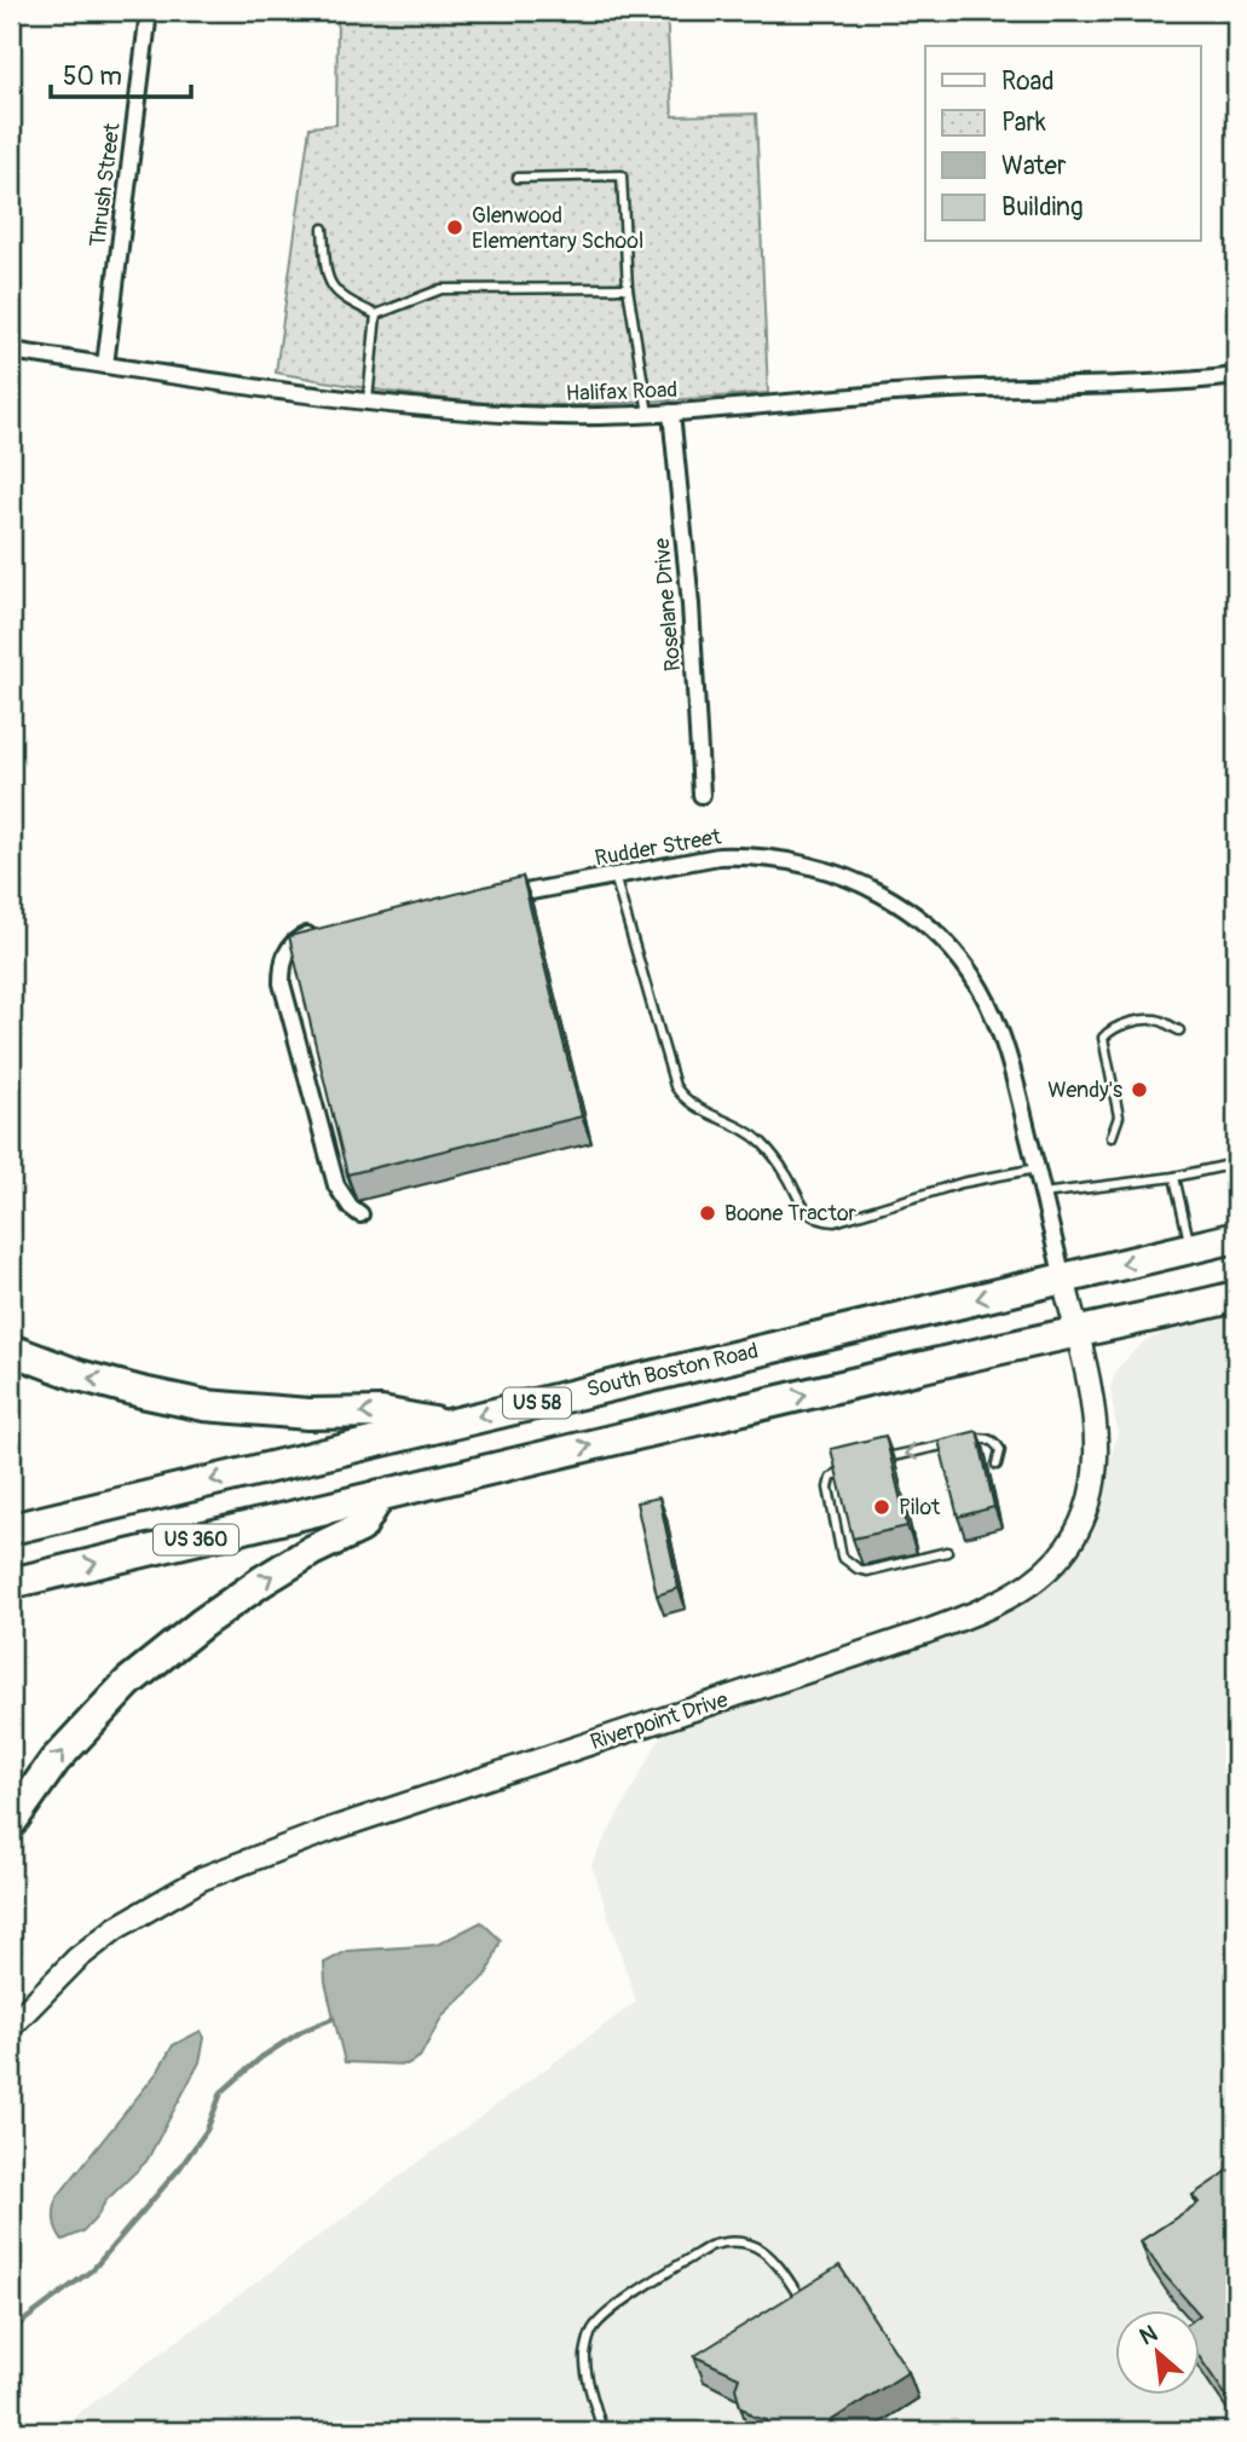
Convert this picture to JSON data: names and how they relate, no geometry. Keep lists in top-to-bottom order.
{
  "streets": {
    "highway": ["South Boston Road", "US 58", "US 360"],
    "street": [
      "Thrush Street",
      "Halifax Road",
      "Roselane Drive",
      "Rudder Street",
      "Riverpoint Drive"
    ]
  },
  "crossings": [
    ["Thrush Street", "Halifax Road"],
    ["Halifax Road", "Roselane Drive"],
    ["Rudder Street", "South Boston Road"],
    ["Rudder Street", "Riverpoint Drive"],
    ["South Boston Road", "Riverpoint Drive"],
    ["US 58", "US 360"],
    ["US 58", "Riverpoint Drive"]
  ],
  "places": [
    "Glenwood Elementary School",
    "Wendy's",
    "Boone Tractor",
    "Pilot"
  ],
  "legend": [
    "Road",
    "Park",
    "Water",
    "Building"
  ],
  "scale_bar": "50 m",
  "north": "top left"
}
